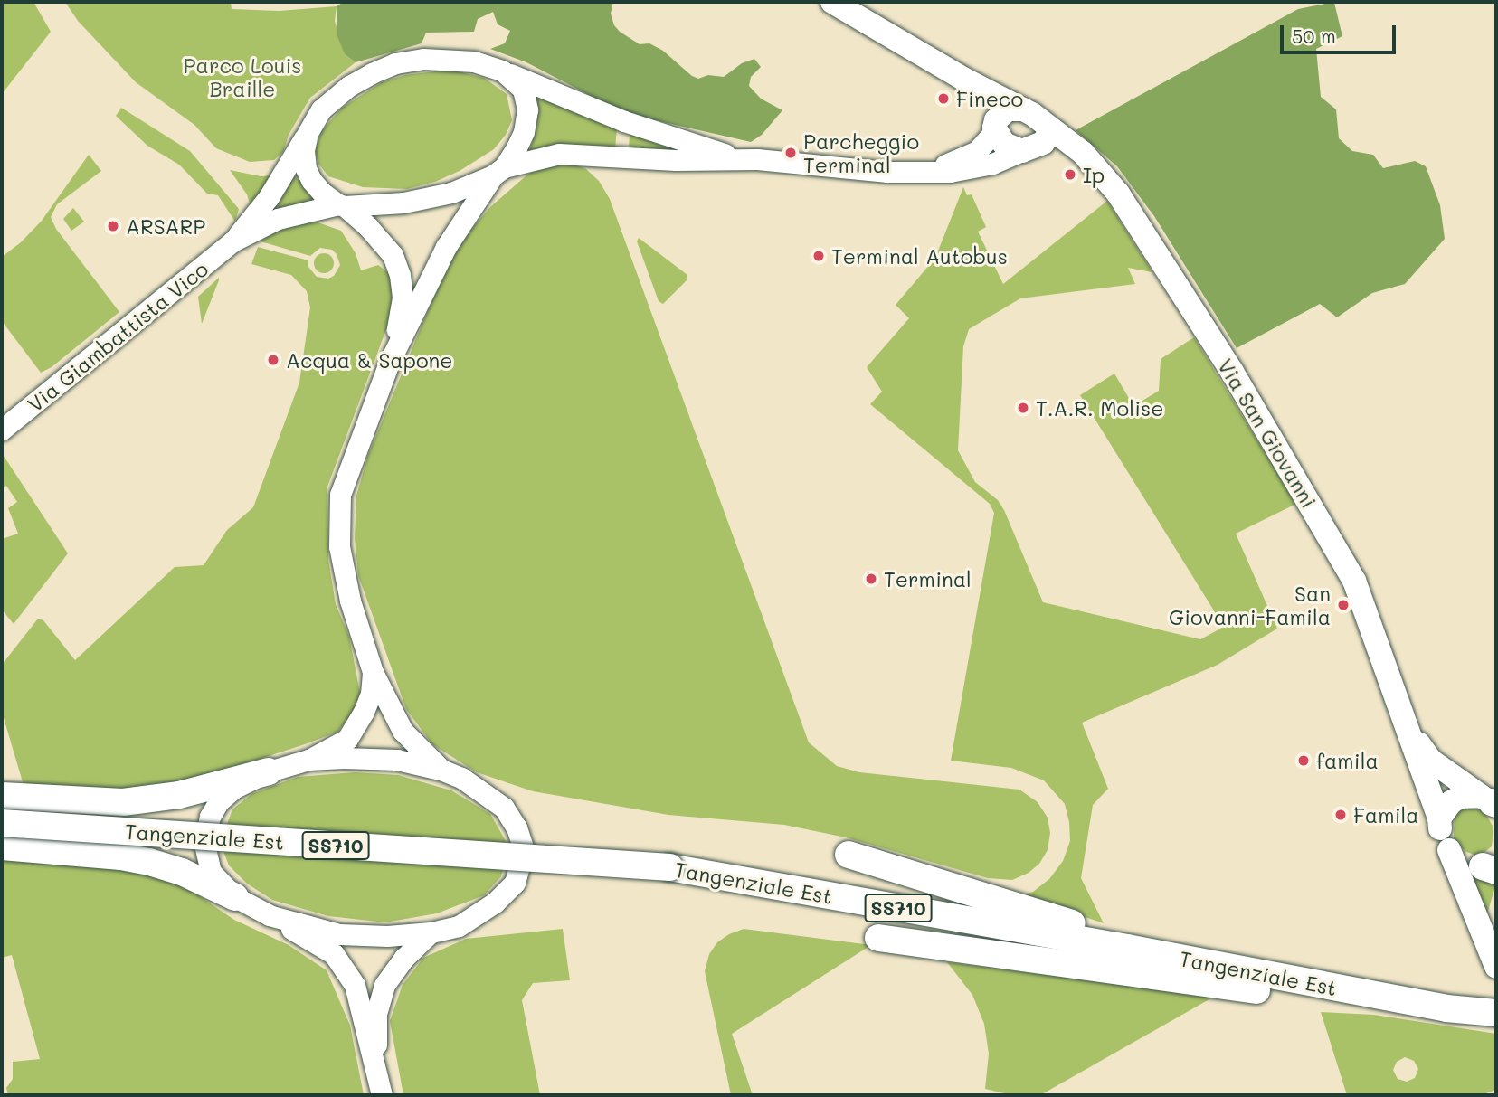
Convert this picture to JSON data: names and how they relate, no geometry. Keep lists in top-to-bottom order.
{
  "streets": {
    "main road": ["Via San Giovanni", "Tangenziale Est", "SS710"],
    "street": ["Via Giambattista Vico"]
  },
  "parks": ["Parco Louis Braille"],
  "places": [
    "Fineco",
    "Parcheggio Terminal",
    "Ip",
    "ARSARP",
    "Terminal Autobus",
    "Acqua & Sapone",
    "T.A.R. Molise",
    "Terminal",
    "San Giovanni-Famila",
    "famila",
    "Famila"
  ],
  "scale_bar": "50 m"
}
